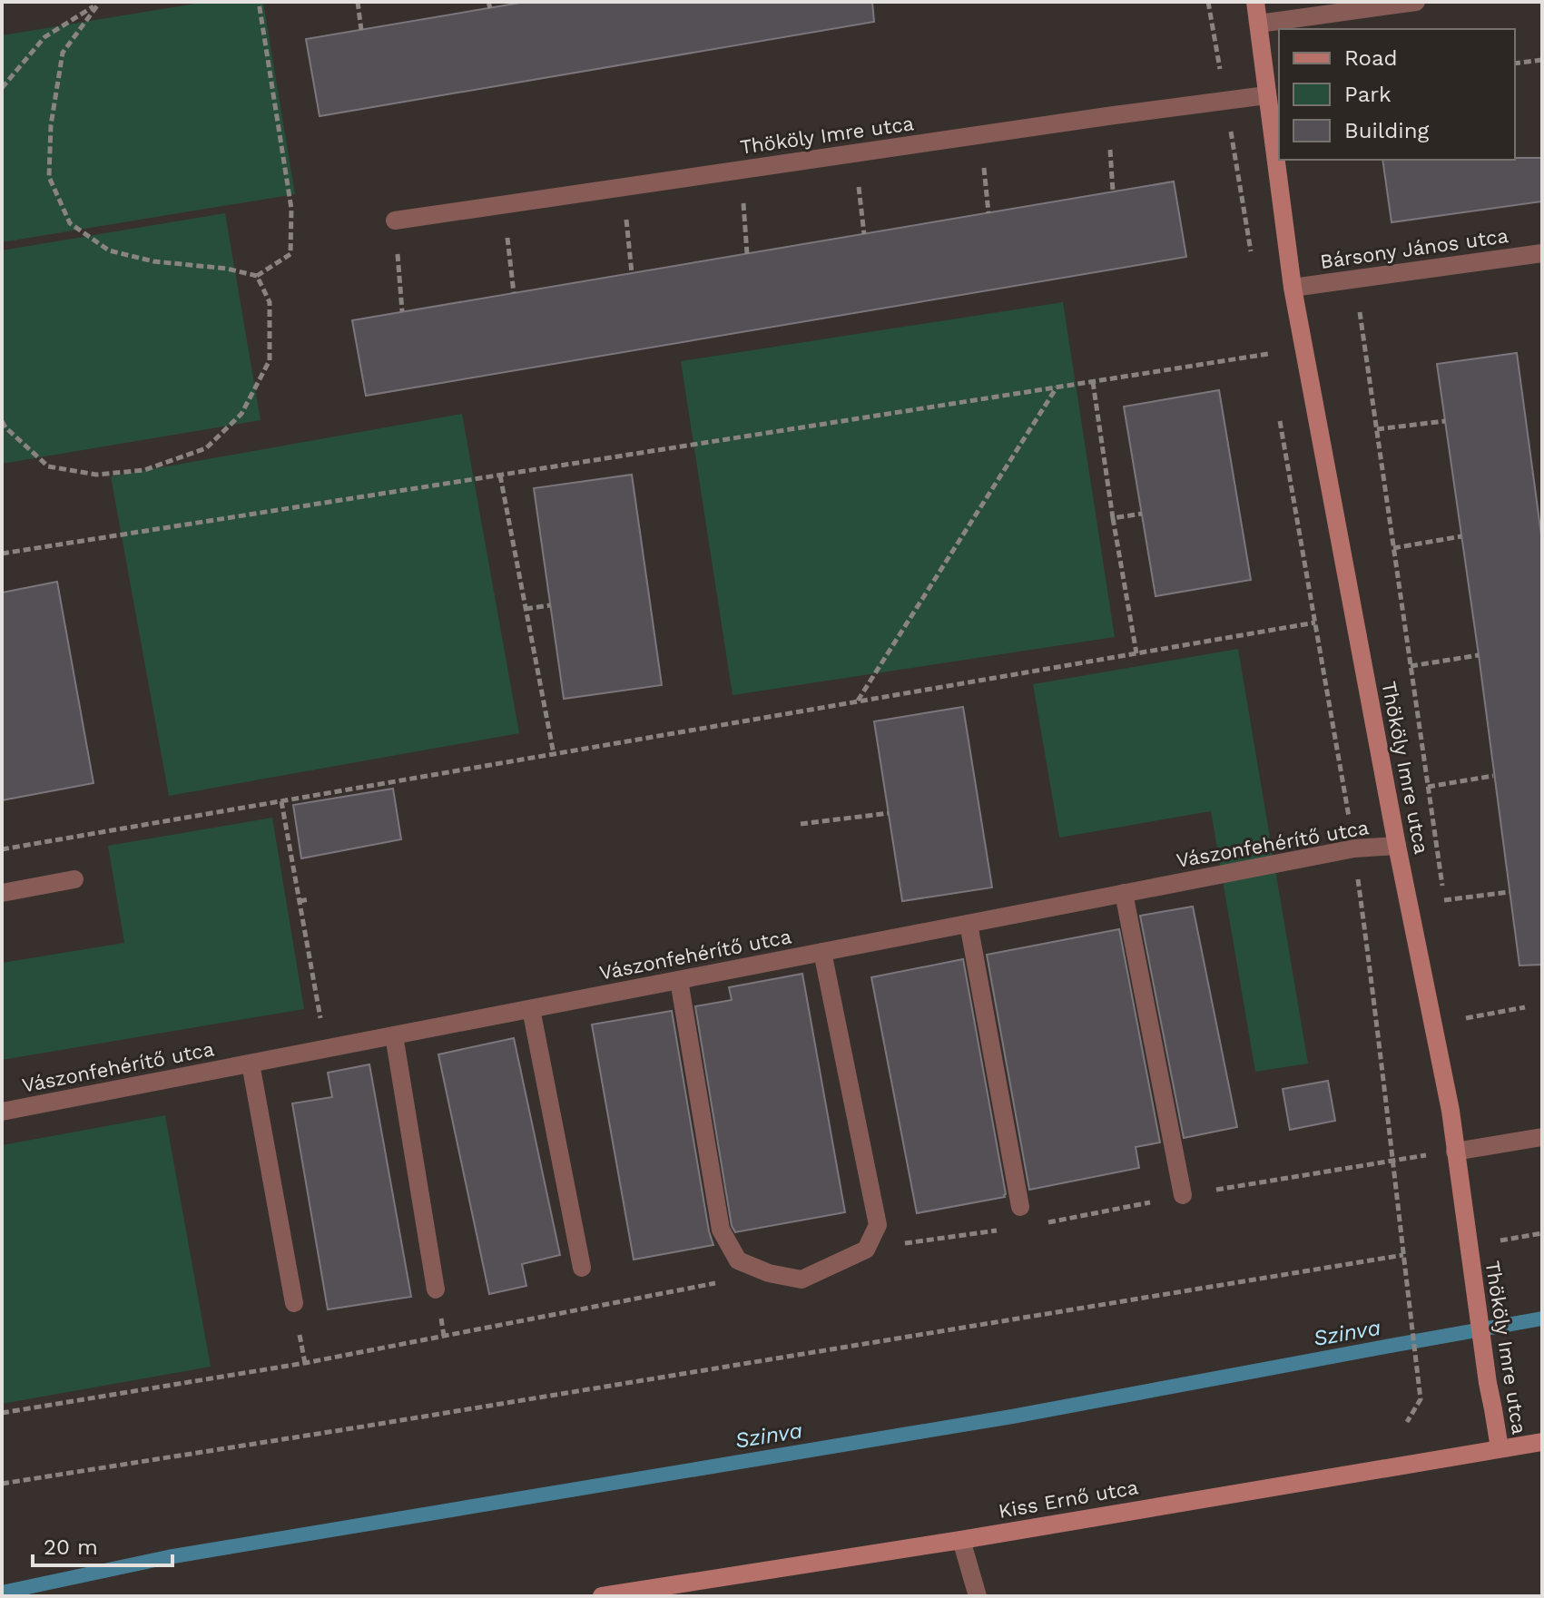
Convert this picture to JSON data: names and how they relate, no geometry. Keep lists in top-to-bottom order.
{
  "streets": {
    "street": [
      "Thököly Imre utca",
      "Bársony János utca",
      "Vászonfehérítő utca",
      "Kiss Ernő utca"
    ]
  },
  "crossings": [
    ["Thököly Imre utca", "Bársony János utca"],
    ["Thököly Imre utca", "Vászonfehérítő utca"],
    ["Thököly Imre utca", "Kiss Ernő utca"]
  ],
  "water": ["Szinva"],
  "legend": ["Road", "Park", "Building"],
  "scale_bar": "20 m"
}
